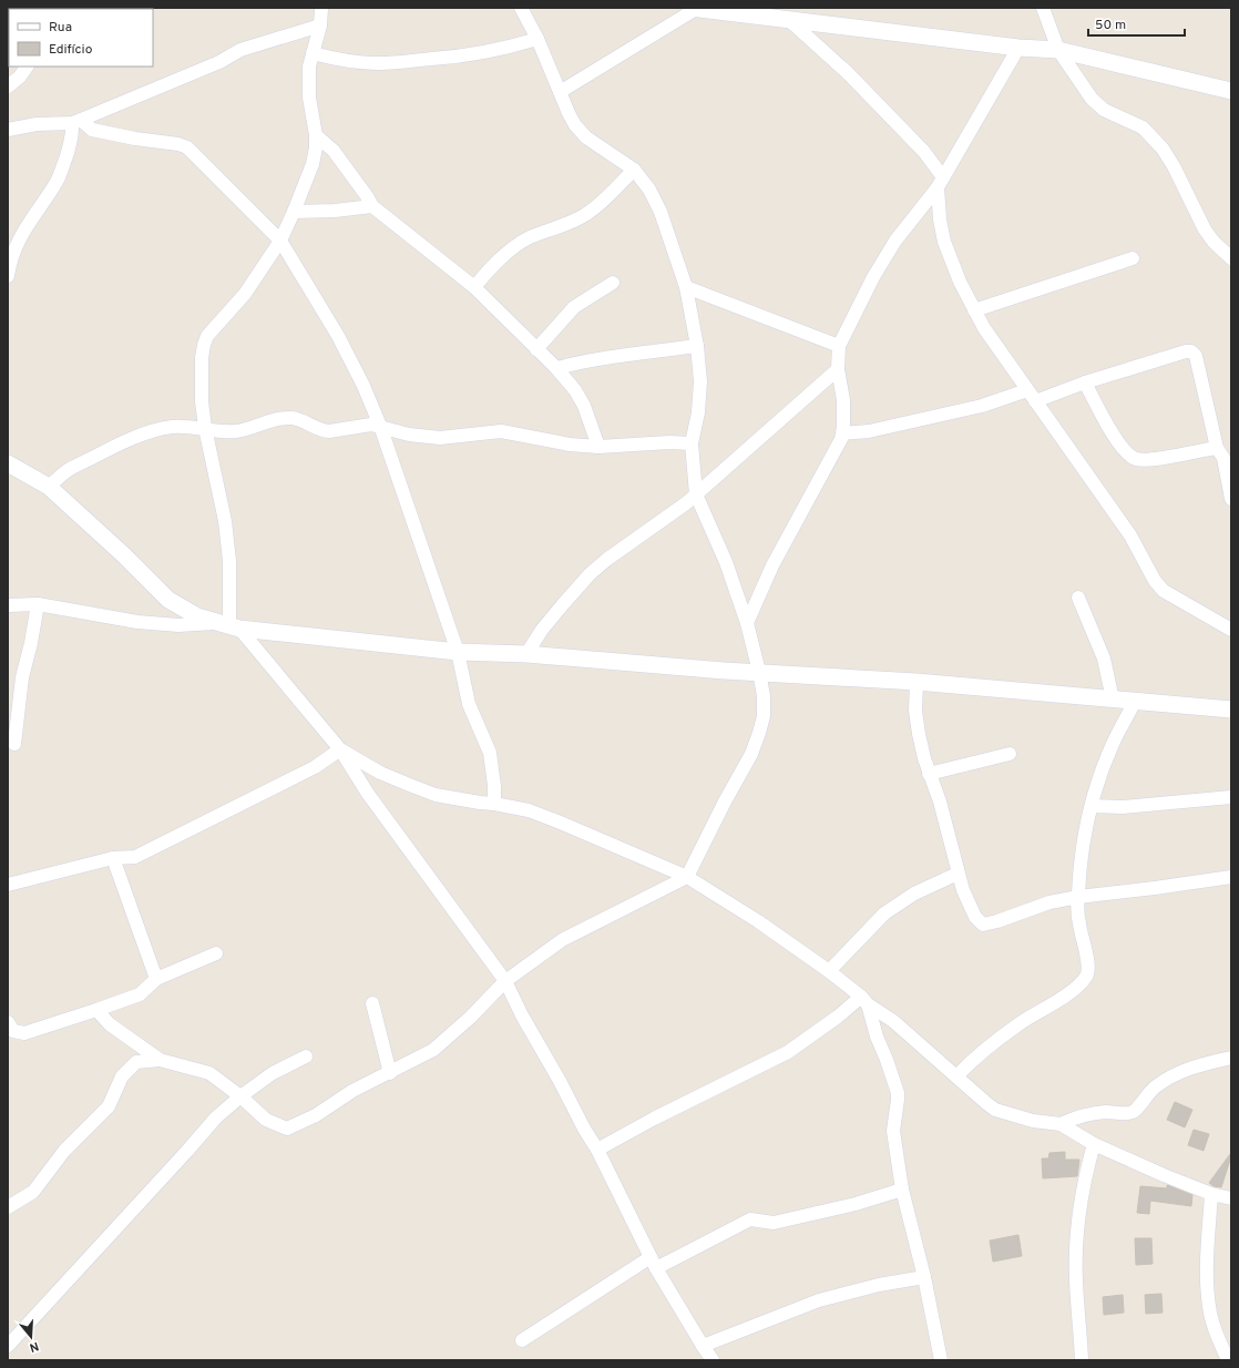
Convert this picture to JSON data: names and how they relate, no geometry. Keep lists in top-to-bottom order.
{
  "legend": ["Rua", "Edifício"],
  "scale_bar": "50 m",
  "north": "bottom"
}
